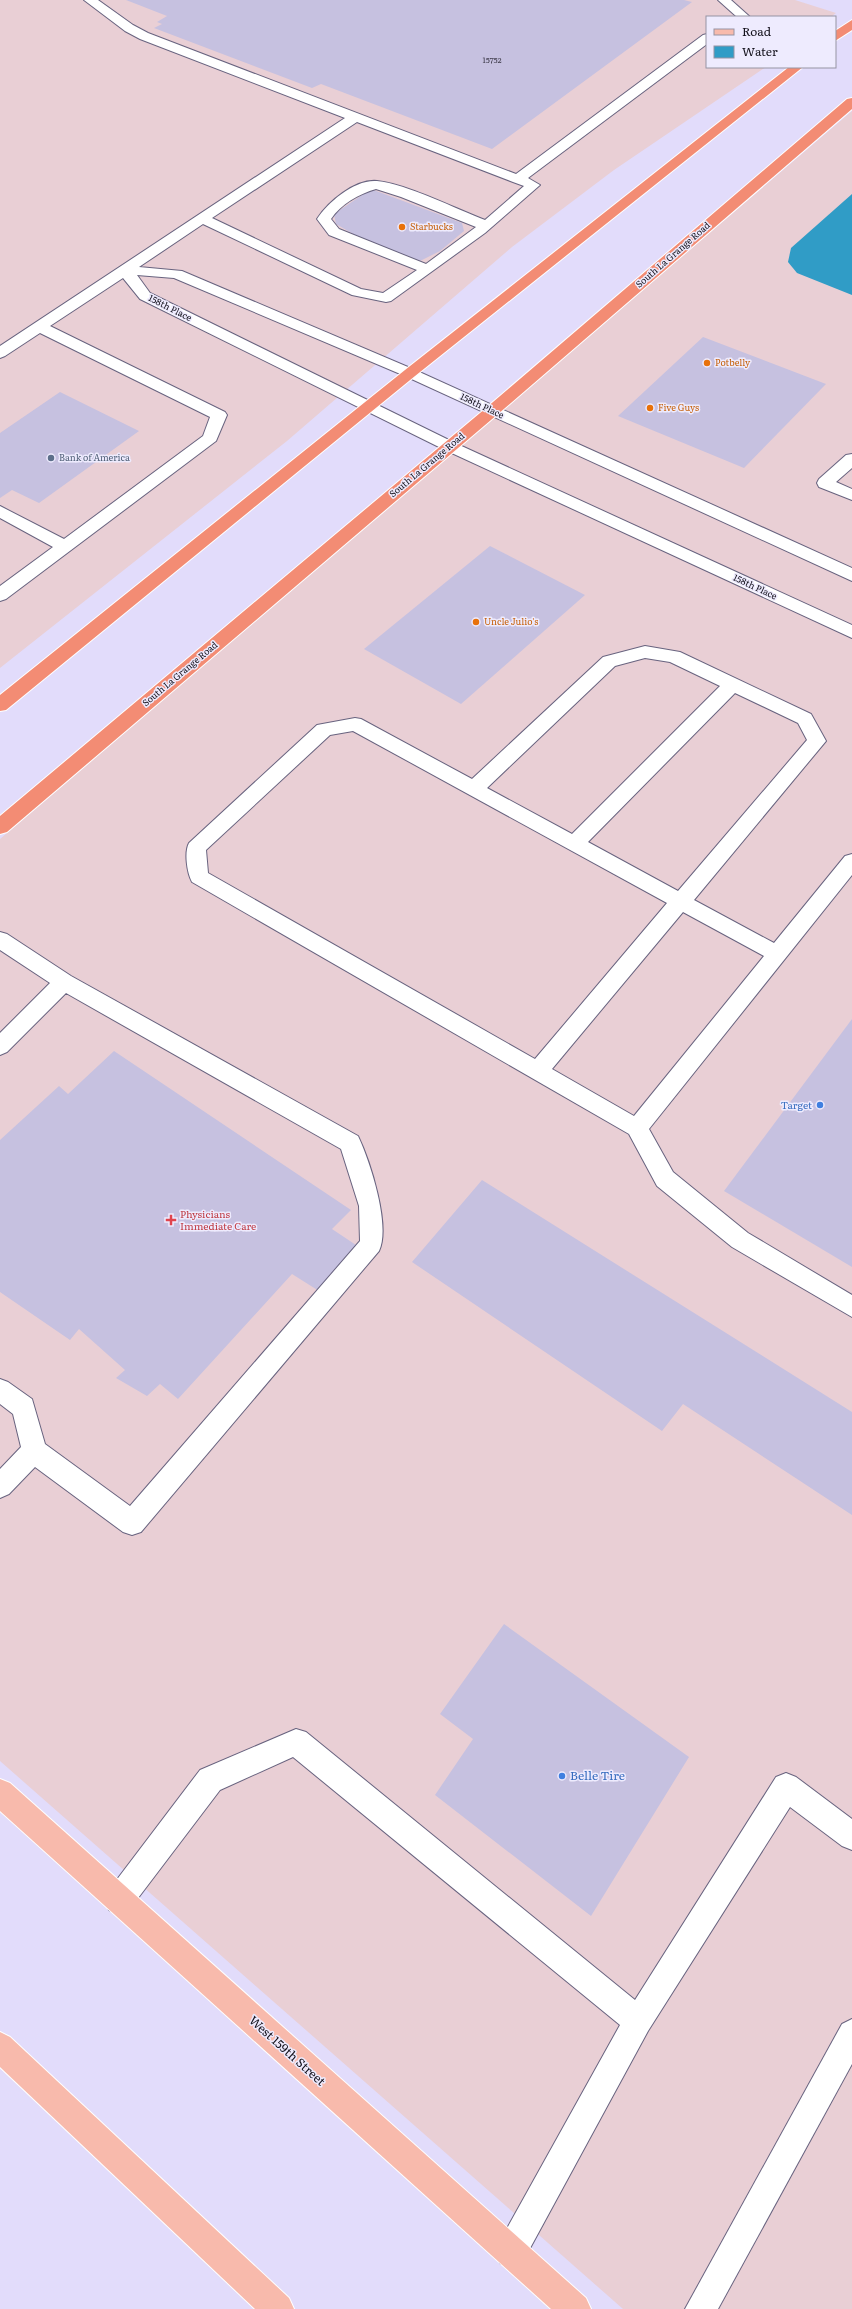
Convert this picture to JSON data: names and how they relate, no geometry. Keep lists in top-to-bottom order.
{
  "streets": {
    "highway": ["South La Grange Road"],
    "main road": ["West 159th Street"],
    "lane": ["158th Place"]
  },
  "crossings": [
    ["South La Grange Road", "158th Place"]
  ],
  "places": {
    "other": [
      "Starbucks",
      "Potbelly",
      "Five Guys",
      "Bank of America",
      "Uncle Julio's",
      "Target",
      "Belle Tire"
    ],
    "health": ["Physicians Immediate Care"]
  },
  "house_numbers": ["15752"],
  "legend": ["Road", "Water"]
}
